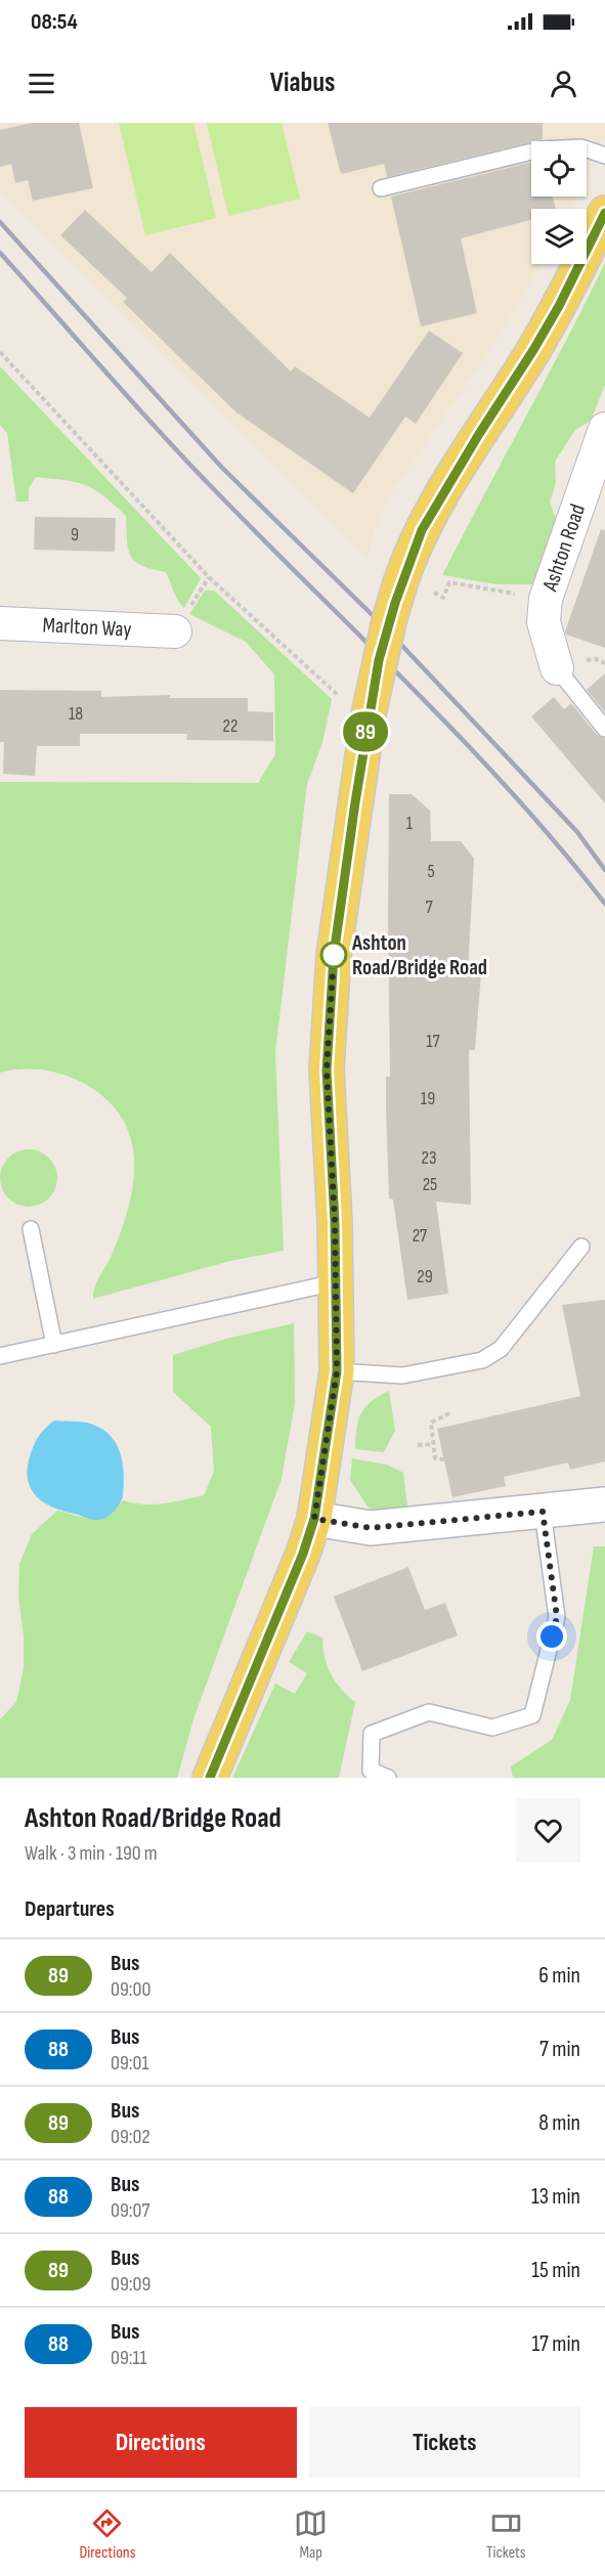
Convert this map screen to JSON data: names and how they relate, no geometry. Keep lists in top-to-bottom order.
{
  "streets": {
    "street": ["Ashton Road", "Marlton Way"]
  },
  "places": ["Ashton Road/Bridge Road"],
  "lines": ["bus line 89"],
  "house_numbers": [
    "9",
    "18",
    "22",
    "1",
    "5",
    "7",
    "17",
    "19",
    "23",
    "25",
    "27",
    "29"
  ],
  "page": {
    "status": "08:54",
    "header": "Viabus",
    "on_map": "89",
    "heading": [
      ["Ashton Road/Bridge Road", "Walk · 3 min · 190 m"],
      "Departures"
    ],
    "list": [
      {
        "mark": "89",
        "name": "Bus",
        "note": "09:00",
        "value": "6 min"
      },
      {
        "mark": "88",
        "name": "Bus",
        "note": "09:01",
        "value": "7 min"
      },
      {
        "mark": "89",
        "name": "Bus",
        "note": "09:02",
        "value": "8 min"
      },
      {
        "mark": "88",
        "name": "Bus",
        "note": "09:07",
        "value": "13 min"
      },
      {
        "mark": "89",
        "name": "Bus",
        "note": "09:09",
        "value": "15 min"
      },
      {
        "mark": "88",
        "name": "Bus",
        "note": "09:11",
        "value": "17 min"
      }
    ],
    "buttons": ["Directions", "Tickets"],
    "tabs": ["Directions", "Map", "Tickets"]
  }
}
